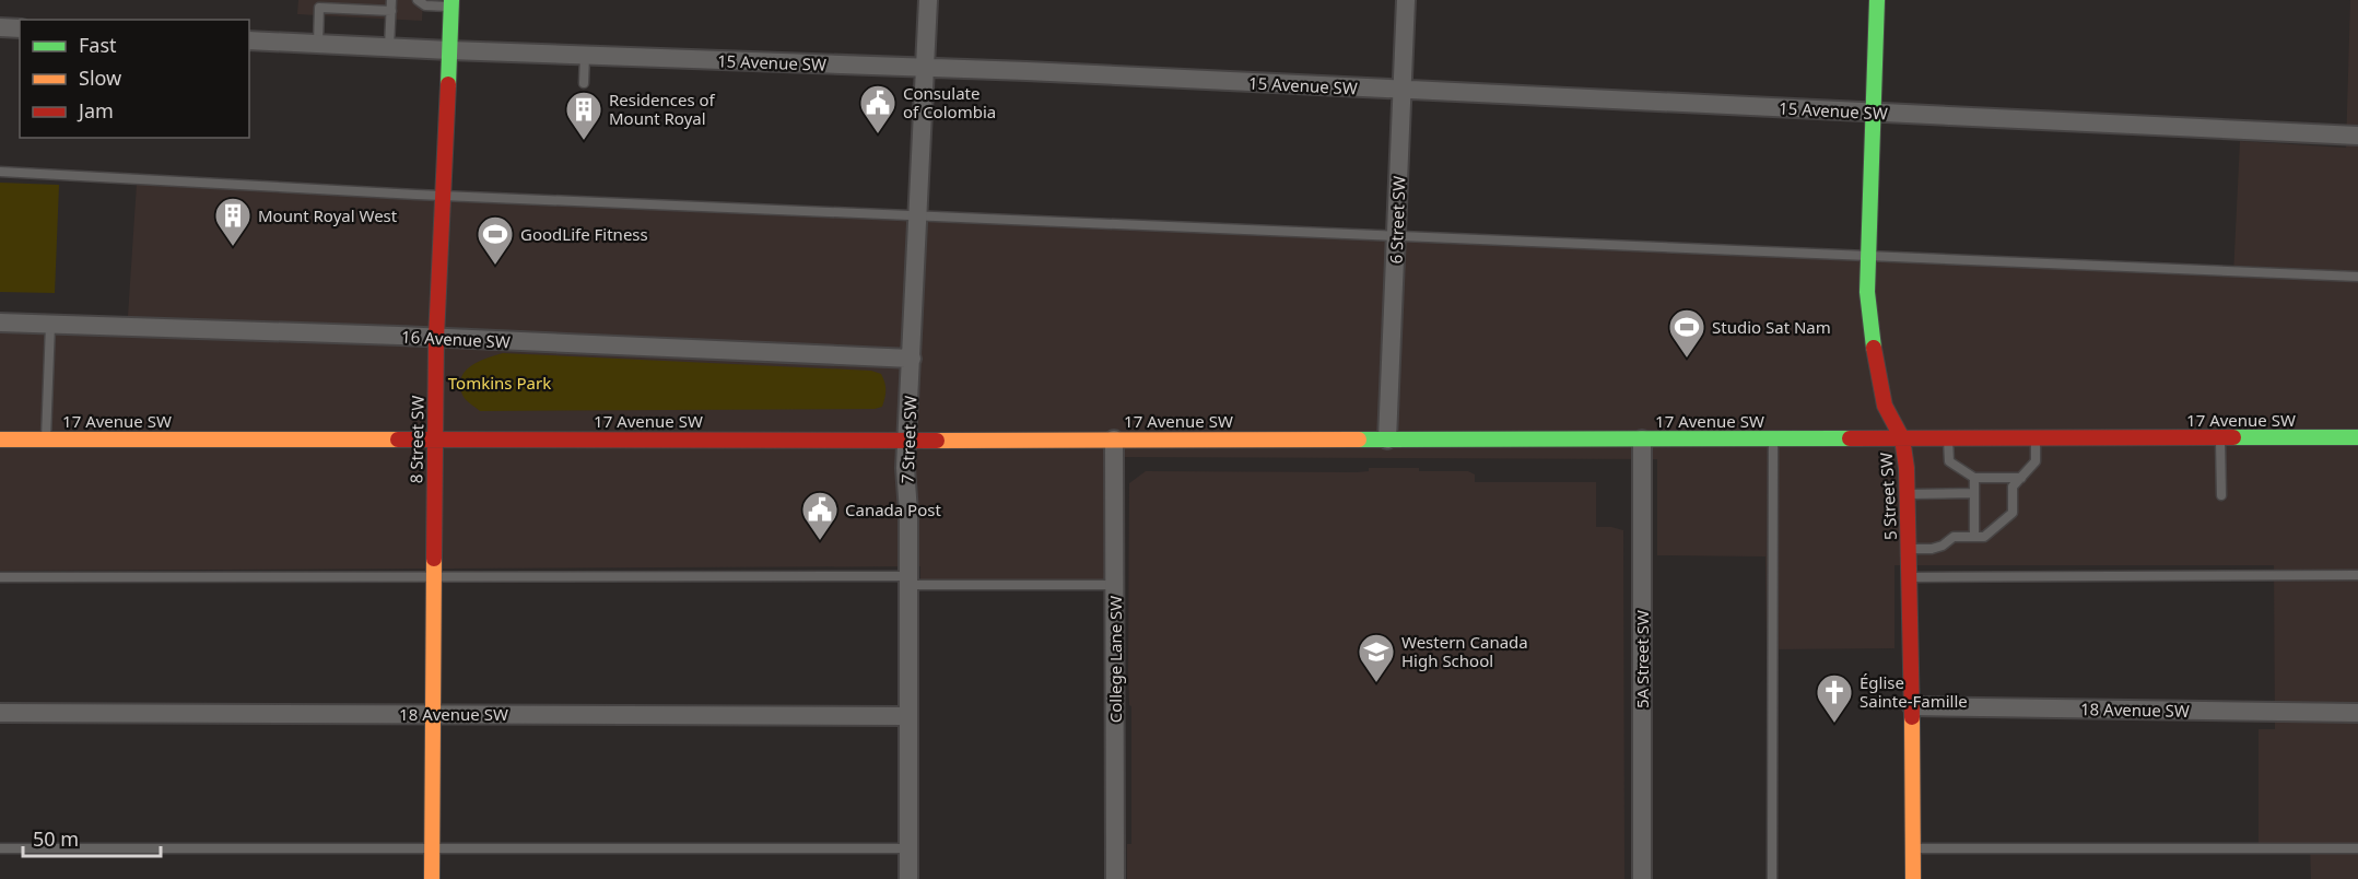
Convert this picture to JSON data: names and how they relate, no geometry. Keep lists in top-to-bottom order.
{
  "streets": {
    "main road": ["17 Avenue SW", "8 Street SW", "5 Street SW"],
    "street": [
      "15 Avenue SW",
      "6 Street SW",
      "16 Avenue SW",
      "7 Street SW",
      "College Lane SW",
      "5A Street SW",
      "18 Avenue SW"
    ]
  },
  "crossings": [
    ["15 Avenue SW", "6 Street SW"],
    ["15 Avenue SW", "8 Street SW"],
    ["15 Avenue SW", "7 Street SW"],
    ["15 Avenue SW", "5 Street SW"],
    ["6 Street SW", "17 Avenue SW"],
    ["16 Avenue SW", "8 Street SW"],
    ["16 Avenue SW", "7 Street SW"],
    ["17 Avenue SW", "8 Street SW"],
    ["17 Avenue SW", "7 Street SW"],
    ["17 Avenue SW", "5 Street SW"],
    ["17 Avenue SW", "College Lane SW"],
    ["17 Avenue SW", "5A Street SW"],
    ["8 Street SW", "18 Avenue SW"],
    ["7 Street SW", "18 Avenue SW"],
    ["5 Street SW", "18 Avenue SW"]
  ],
  "parks": ["Tomkins Park"],
  "places": {
    "public building": ["Consulate of Colombia", "Canada Post"],
    "building": ["Residences of Mount Royal", "Mount Royal West"],
    "sports": ["GoodLife Fitness", "Studio Sat Nam"],
    "school or university": ["Western Canada High School"],
    "church": ["Église Sainte-Famille"]
  },
  "legend": ["Fast", "Slow", "Jam"],
  "scale_bar": "50 m"
}
